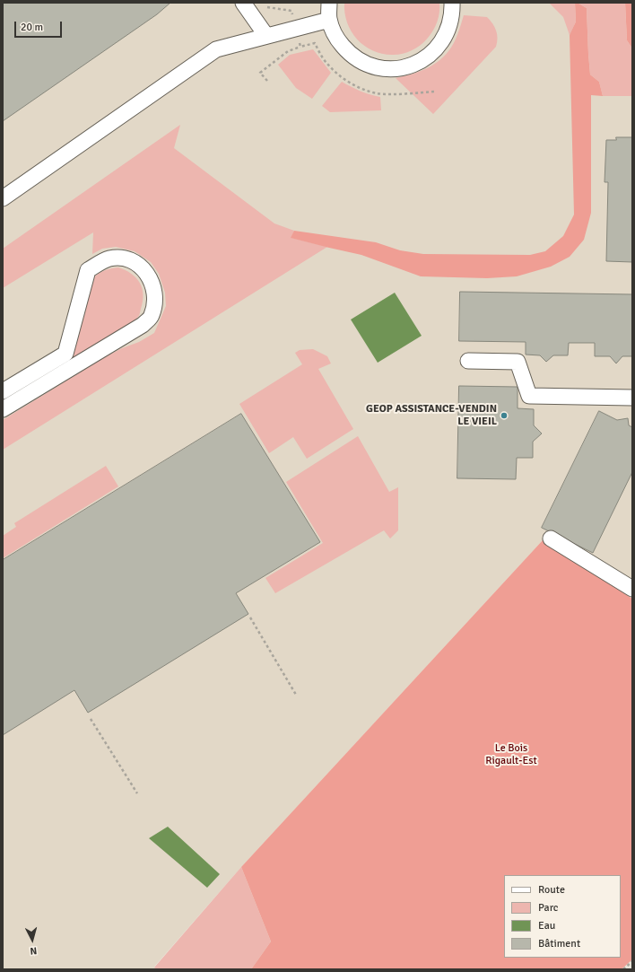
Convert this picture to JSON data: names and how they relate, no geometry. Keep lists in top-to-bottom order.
{
  "parks": ["Le Bois Rigault-Est"],
  "places": ["GEOP ASSISTANCE-VENDIN LE VIEIL"],
  "legend": [
    "Route",
    "Parc",
    "Eau",
    "Bâtiment"
  ],
  "scale_bar": "20 m",
  "north": "bottom"
}
